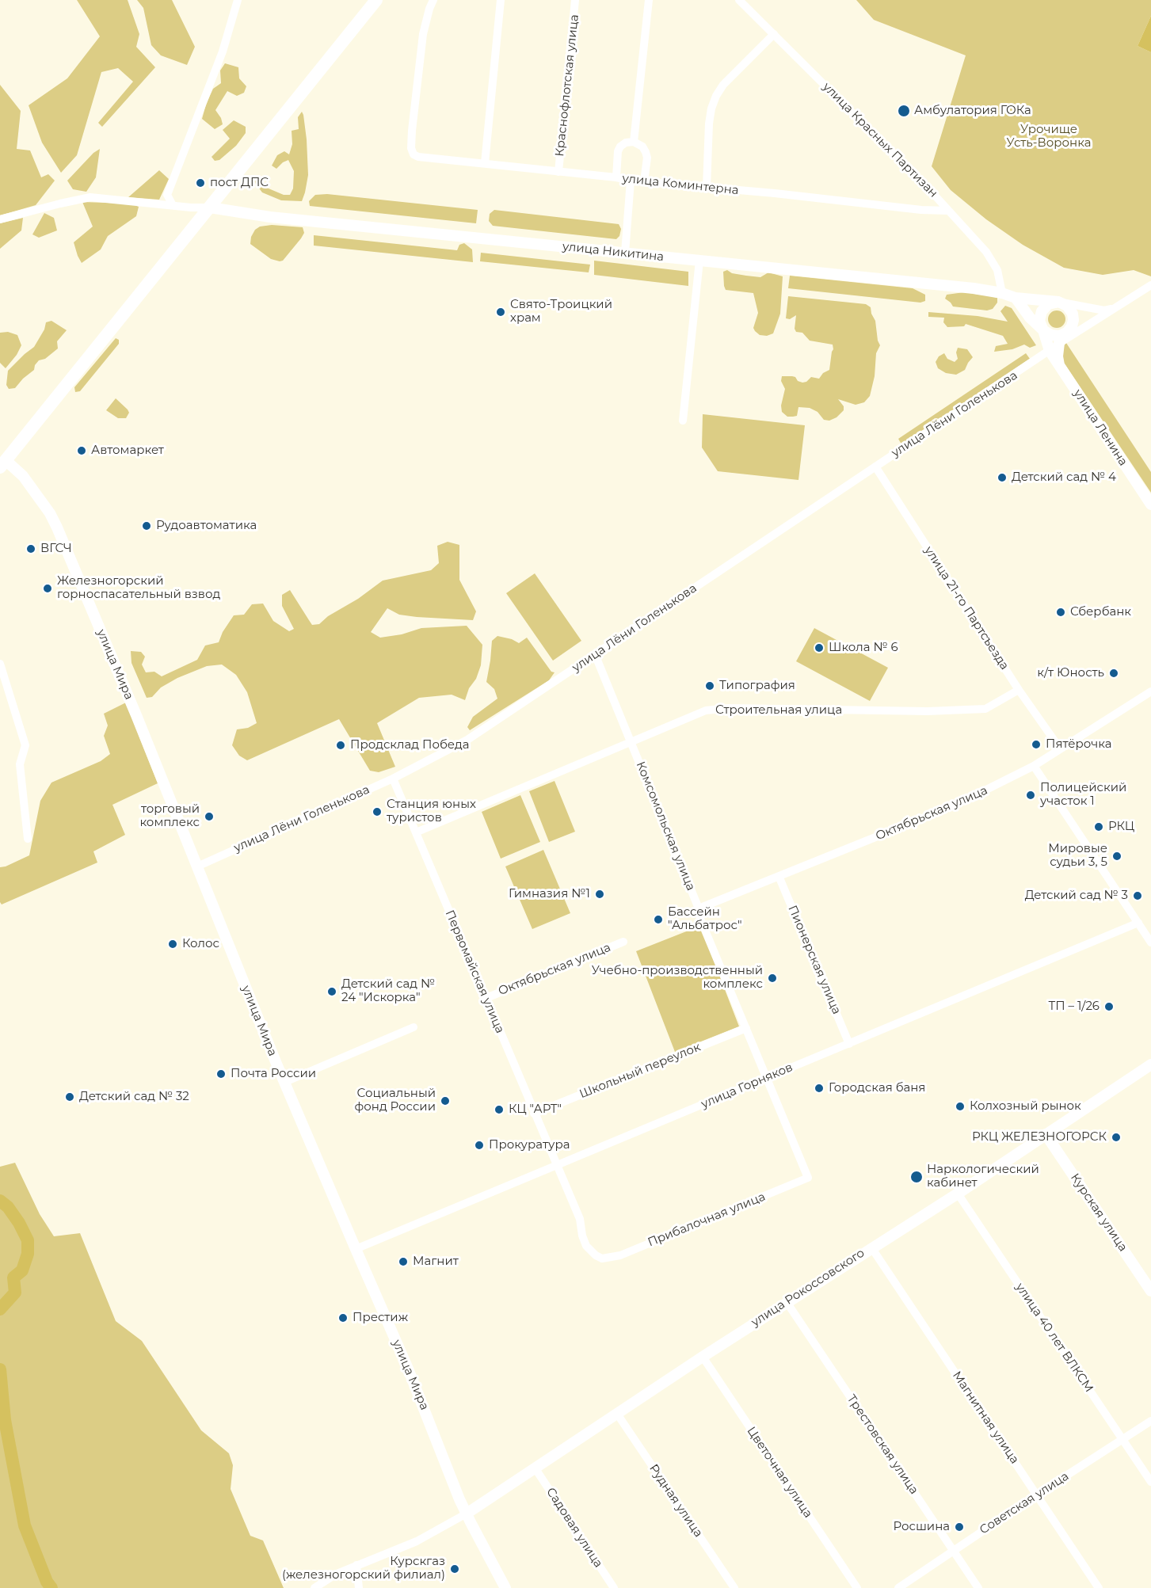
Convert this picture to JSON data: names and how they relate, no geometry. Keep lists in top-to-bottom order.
{
  "streets": {
    "main road": [
      "улица Никитина",
      "улица Ленина",
      "улица Мира",
      "Курская улица",
      "улица Рокоссовского"
    ],
    "street": [
      "Краснофлотская улица",
      "улица Красных Партизан",
      "улица Коминтерна",
      "улица Лёни Голенькова",
      "улица 21-го Партсъезда",
      "Строительная улица",
      "Октябрьская улица",
      "Комсомольская улица",
      "Пионерская улица",
      "Первомайская улица",
      "Школьный переулок",
      "улица Горняков",
      "Прибалочная улица",
      "улица 40 лет ВЛКСМ",
      "Магнитная улица",
      "Трестовская улица",
      "Цветочная улица",
      "Рудная улица",
      "Советская улица",
      "Садовая улица"
    ]
  },
  "crossings": [
    ["Краснофлотская улица", "улица Коминтерна"],
    ["улица Красных Партизан", "улица Коминтерна"],
    ["улица Красных Партизан", "улица Никитина"],
    ["улица Никитина", "улица Ленина"],
    ["улица Лёни Голенькова", "улица Ленина"],
    ["улица Лёни Голенькова", "улица 21-го Партсъезда"],
    ["улица Лёни Голенькова", "улица Мира"],
    ["улица Лёни Голенькова", "Комсомольская улица"],
    ["улица Лёни Голенькова", "Первомайская улица"],
    ["улица 21-го Партсъезда", "Строительная улица"],
    ["улица 21-го Партсъезда", "Октябрьская улица"],
    ["улица Мира", "улица Горняков"],
    ["улица Мира", "улица Рокоссовского"],
    ["Строительная улица", "Комсомольская улица"],
    ["Строительная улица", "Первомайская улица"],
    ["Октябрьская улица", "Комсомольская улица"],
    ["Октябрьская улица", "Пионерская улица"],
    ["Октябрьская улица", "Первомайская улица"],
    ["Комсомольская улица", "Школьный переулок"],
    ["Комсомольская улица", "улица Горняков"],
    ["Комсомольская улица", "Прибалочная улица"],
    ["Пионерская улица", "улица Горняков"],
    ["Первомайская улица", "Школьный переулок"],
    ["Первомайская улица", "улица Горняков"],
    ["Первомайская улица", "Прибалочная улица"],
    ["улица Горняков", "Прибалочная улица"],
    ["Курская улица", "улица Рокоссовского"],
    ["улица Рокоссовского", "улица 40 лет ВЛКСМ"],
    ["улица Рокоссовского", "Магнитная улица"],
    ["улица Рокоссовского", "Трестовская улица"],
    ["улица Рокоссовского", "Цветочная улица"],
    ["улица Рокоссовского", "Рудная улица"],
    ["улица Рокоссовского", "Садовая улица"],
    ["улица 40 лет ВЛКСМ", "Советская улица"],
    ["Магнитная улица", "Советская улица"],
    ["Трестовская улица", "Советская улица"]
  ],
  "parks": ["Урочище Усть-Воронка"],
  "places": [
    "Амбулатория ГОКа",
    "пост ДПС",
    "Свято-Троицкий храм",
    "Автомаркет",
    "Детский сад № 4",
    "Рудоавтоматика",
    "ВГСЧ",
    "Железногорский горноспасательный взвод",
    "Сбербанк",
    "Школа № 6",
    "к/т Юность",
    "Типография",
    "Пятёрочка",
    "Продсклад Победа",
    "Полицейский участок 1",
    "Станция юных туристов",
    "торговый комплекс",
    "РКЦ",
    "Мировые судьи 3, 5",
    "Гимназия №1",
    "Детский сад № 3",
    "Бассейн \"Альбатрос\"",
    "Колос",
    "Учебно-производственный комплекс",
    "Детский сад № 24 \"Искорка\"",
    "ТП – 1/26",
    "Почта России",
    "Городская баня",
    "Детский сад № 32",
    "Социальный фонд России",
    "Колхозный рынок",
    "КЦ \"АРТ\"",
    "РКЦ ЖЕЛЕЗНОГОРСК",
    "Прокуратура",
    "Наркологический кабинет",
    "Магнит",
    "Престиж",
    "Росшина",
    "Курскгаз (железногорский филиал)"
  ]
}
